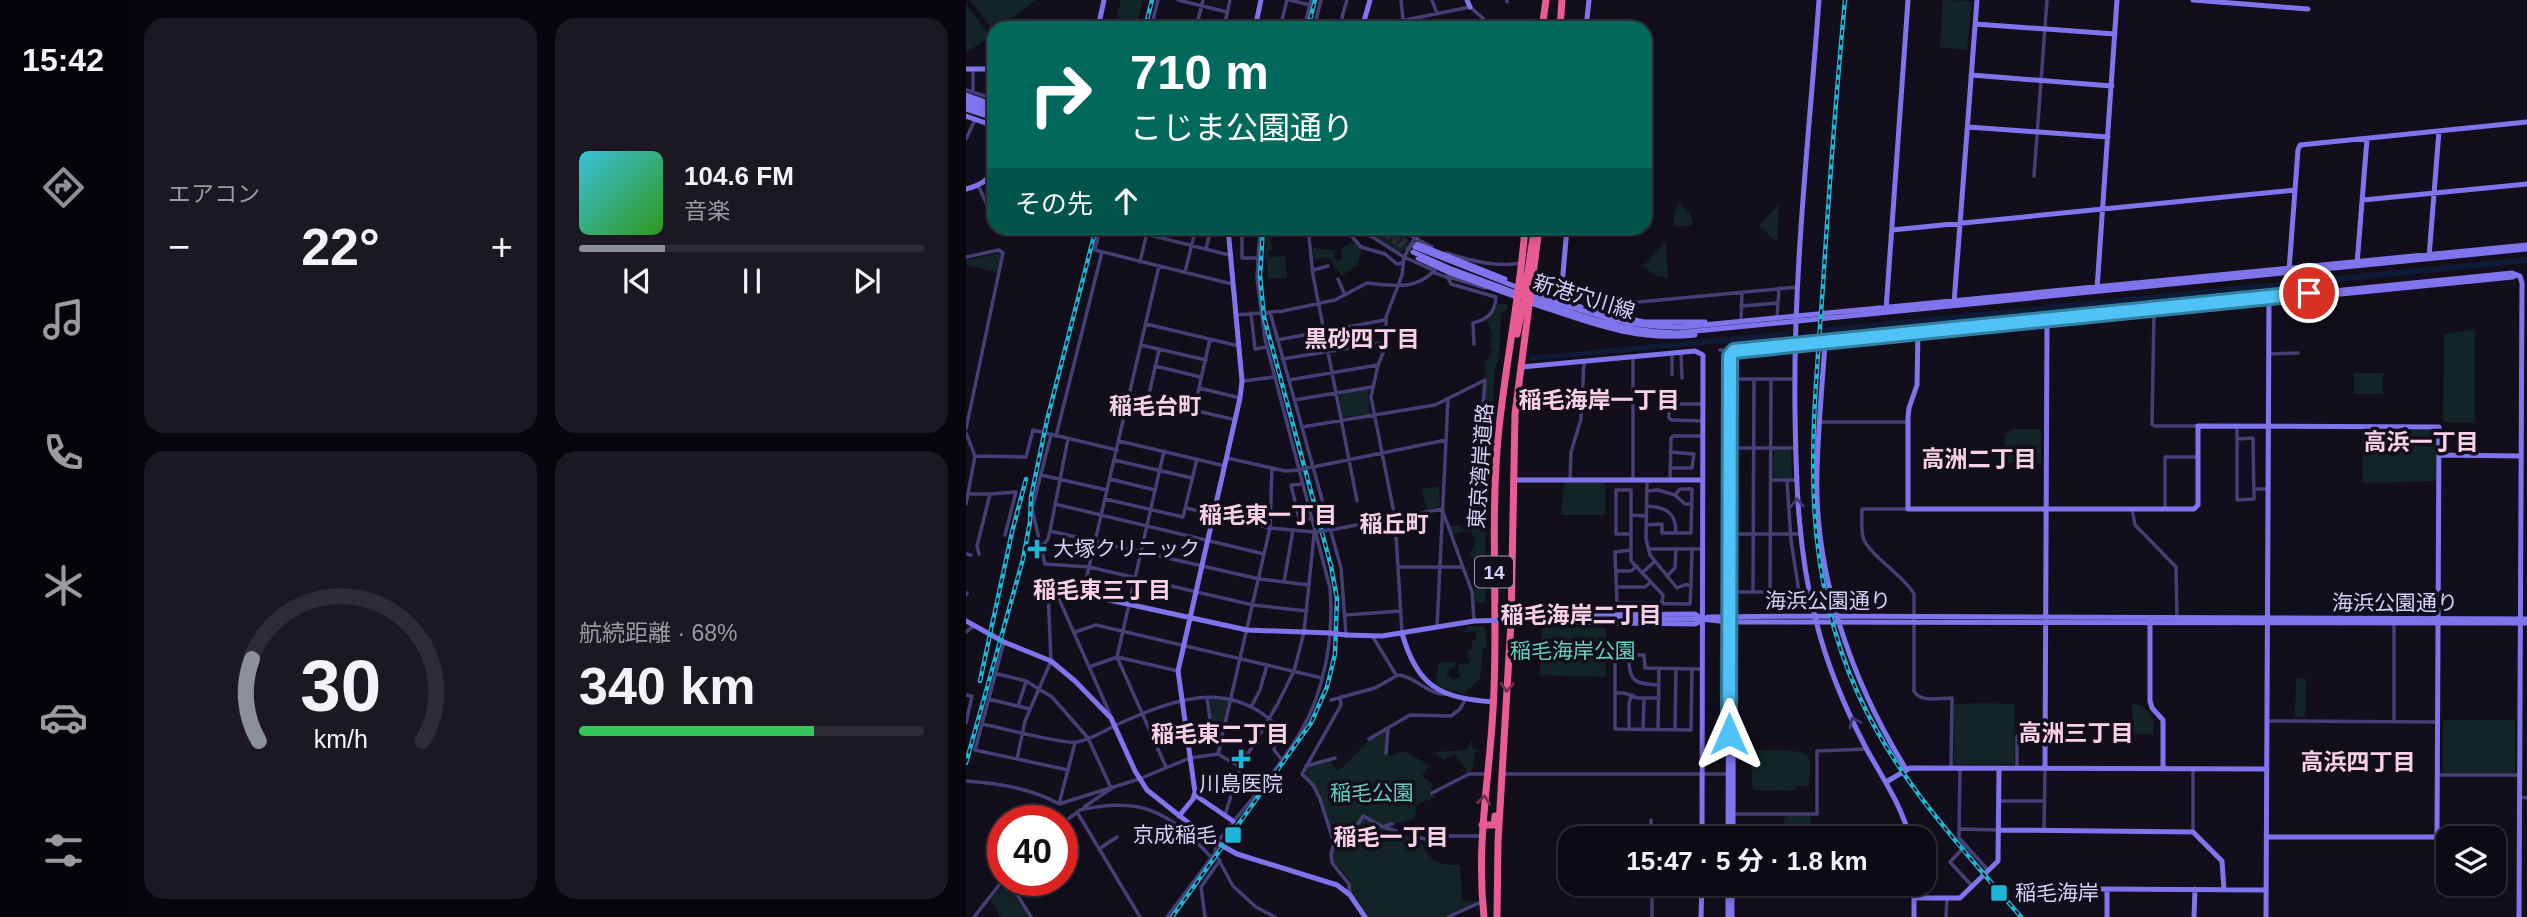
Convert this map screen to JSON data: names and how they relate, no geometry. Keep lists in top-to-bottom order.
{
  "streets": {
    "highway": ["東京湾岸道路", "14"],
    "street": ["新港穴川線", "海浜公園通り"]
  },
  "districts": [
    "黒砂四丁目",
    "稲毛海岸一丁目",
    "稲毛台町",
    "高浜一丁目",
    "高洲二丁目",
    "稲毛東一丁目",
    "稲丘町",
    "稲毛東三丁目",
    "稲毛海岸二丁目",
    "高洲三丁目",
    "稲毛東二丁目",
    "高浜四丁目",
    "稲毛一丁目"
  ],
  "parks": ["稲毛海岸公園", "稲毛公園"],
  "places": {
    "health": ["大塚クリニック", "川島医院"],
    "transit": ["京成稲毛", "稲毛海岸"]
  },
  "page": {
    "tabs": "15:42",
    "tile": [
      "エアコン",
      ["航続距離 · 68%", "340 km"]
    ],
    "turn": ["710 m", "こじま公園通り"],
    "song": ["104.6 FM", "音楽"],
    "then": "その先",
    "heat": ["−", "22°", "+"],
    "limit": "40",
    "trip": "15:47 · 5 分 · 1.8 km",
    "gauge": ["30", "km/h"]
  }
}
